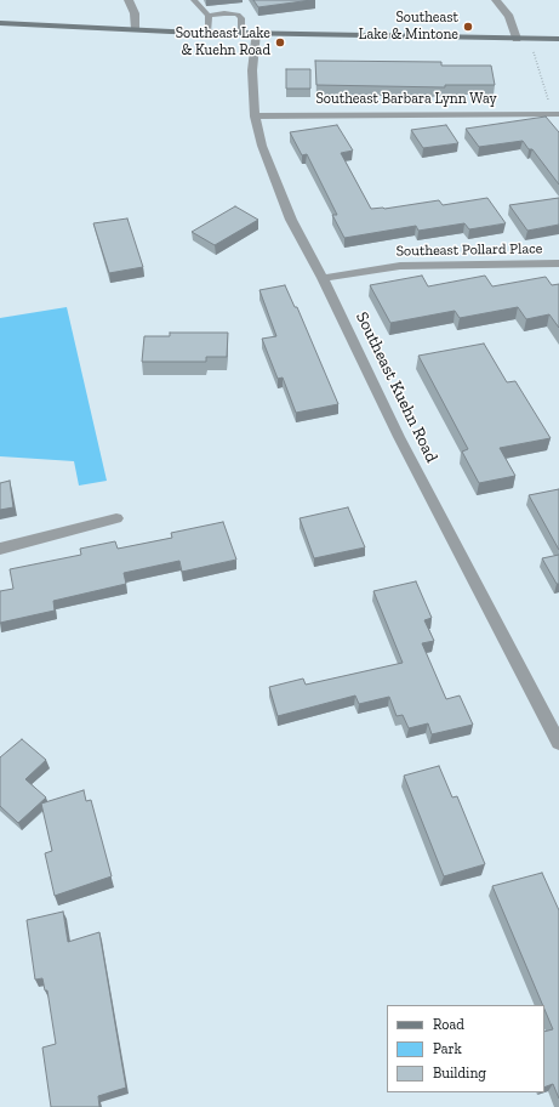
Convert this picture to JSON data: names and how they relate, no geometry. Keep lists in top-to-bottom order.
{
  "streets": {
    "street": ["Southeast Barbara Lynn Way", "Southeast Pollard Place", "Southeast Kuehn Road"]
  },
  "crossings": [
    ["Southeast Barbara Lynn Way", "Southeast Kuehn Road"],
    ["Southeast Pollard Place", "Southeast Kuehn Road"]
  ],
  "places": ["Southeast Lake & Mintone", "Southeast Lake & Kuehn Road"],
  "legend": ["Road", "Park", "Building"]
}
